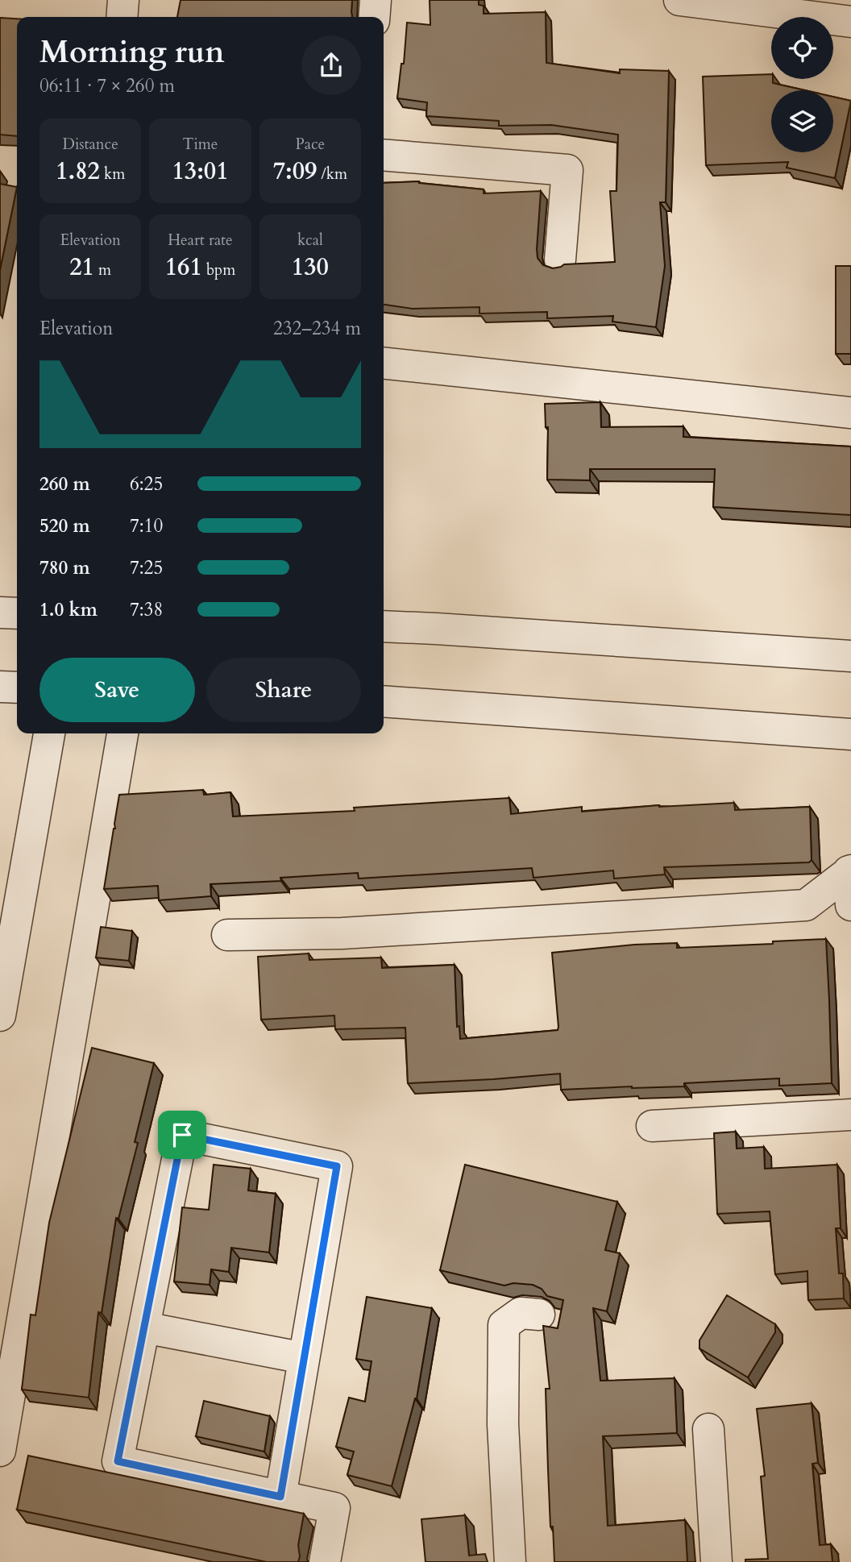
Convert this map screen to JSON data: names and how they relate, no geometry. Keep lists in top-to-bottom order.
{
  "page": {
    "heading": ["Morning run", "06:11 · 7 × 260 m"],
    "stats": [
      ["Distance", "1.82 km"],
      ["Time", "13:01"],
      ["Pace", "7:09 /km"],
      ["Elevation", "21 m"],
      ["Heart rate", "161 bpm"],
      ["kcal", "130"]
    ],
    "chart": ["Elevation", "232–234 m"],
    "list": [
      {
        "name": "260 m",
        "note": "6:25"
      },
      {
        "name": "520 m",
        "note": "7:10"
      },
      {
        "name": "780 m",
        "note": "7:25"
      },
      {
        "name": "1.0 km",
        "note": "7:38"
      }
    ],
    "buttons": ["Save", "Share"]
  }
}
